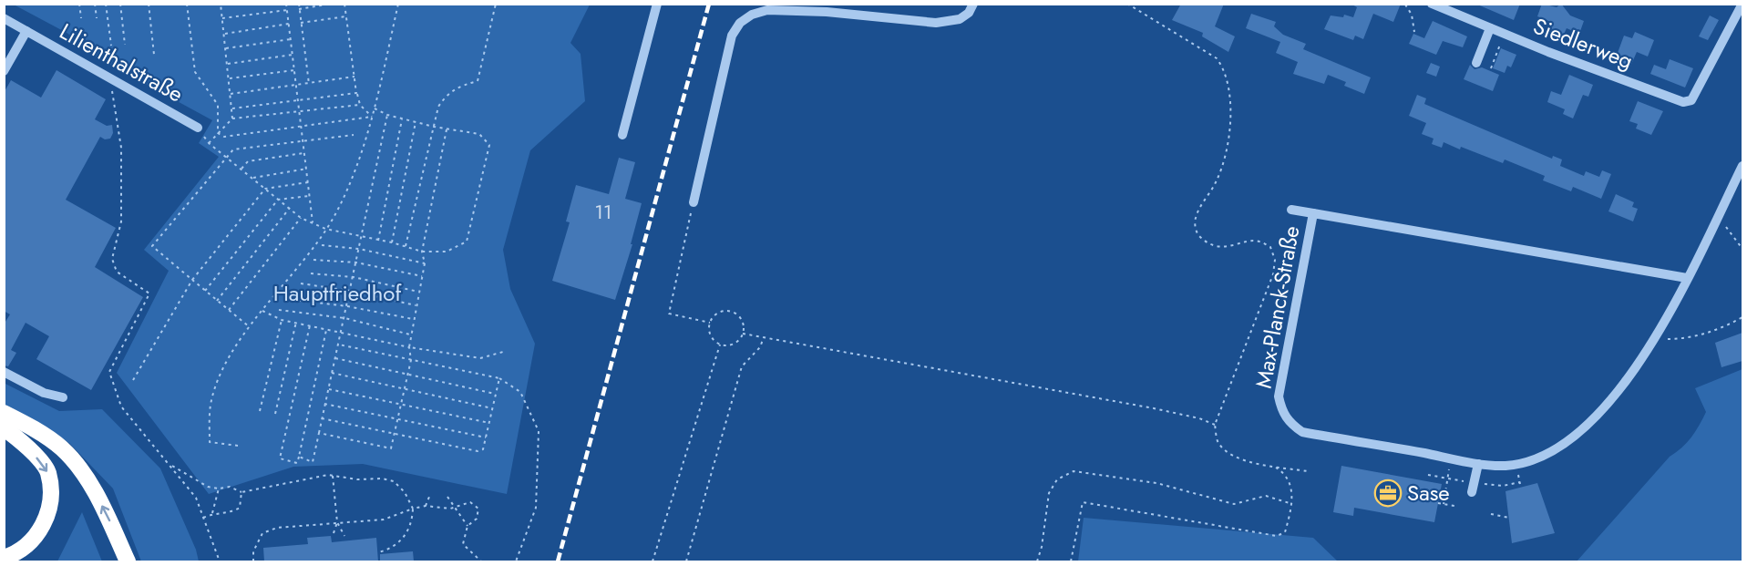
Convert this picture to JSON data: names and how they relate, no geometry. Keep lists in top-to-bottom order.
{
  "streets": {
    "street": ["Siedlerweg", "Lilienthalstraße", "Max-Planck-Straße"]
  },
  "parks": ["Hauptfriedhof"],
  "places": {
    "office": ["Sase"]
  },
  "house_numbers": ["11"]
}
